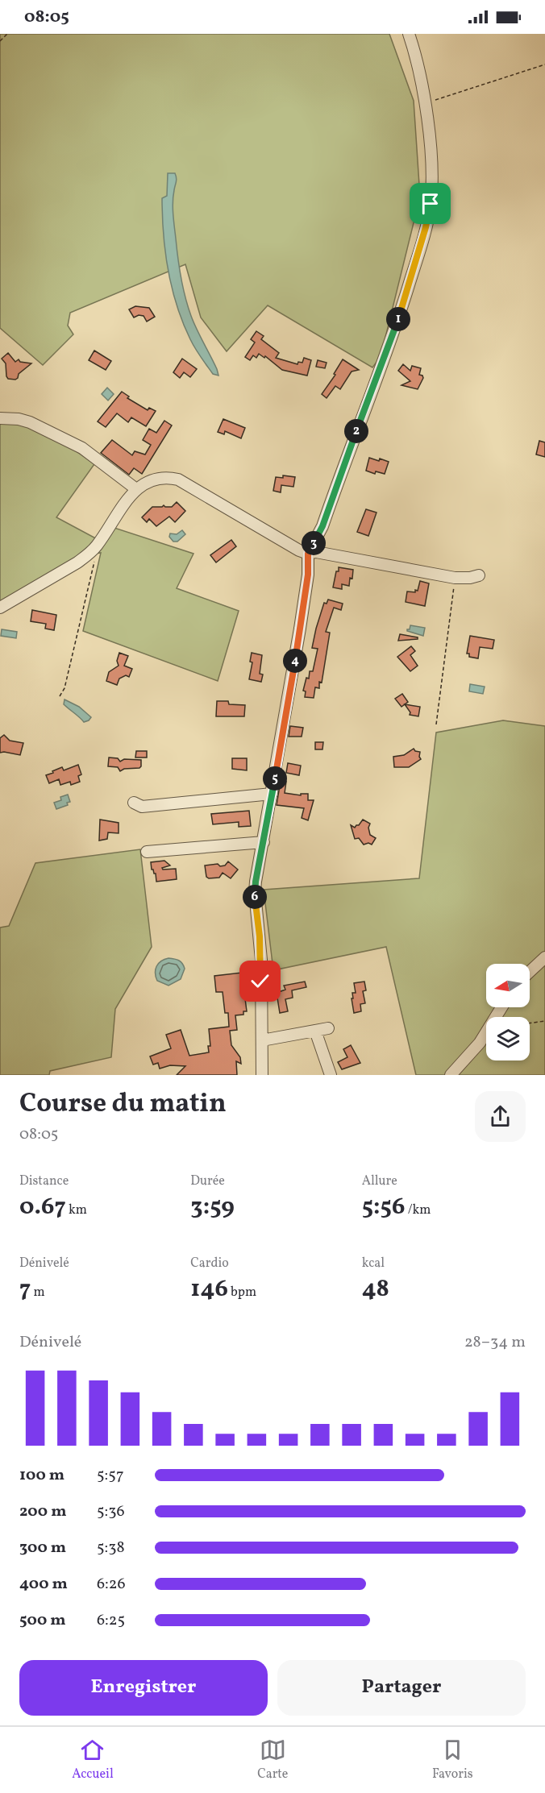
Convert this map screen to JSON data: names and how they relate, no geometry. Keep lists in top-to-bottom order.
{
  "north": "left",
  "page": {
    "status": "08:05",
    "pins": [
      "1",
      "2",
      "3",
      "4",
      "5",
      "6"
    ],
    "heading": ["Course du matin", "08:05"],
    "stats": [
      ["Distance", "0.67 km"],
      ["Durée", "3:59"],
      ["Allure", "5:56 /km"],
      ["Dénivelé", "7 m"],
      ["Cardio", "146 bpm"],
      ["kcal", "48"]
    ],
    "chart": ["Dénivelé", "28–34 m"],
    "list": [
      {
        "name": "100 m",
        "note": "5:57"
      },
      {
        "name": "200 m",
        "note": "5:36"
      },
      {
        "name": "300 m",
        "note": "5:38"
      },
      {
        "name": "400 m",
        "note": "6:26"
      },
      {
        "name": "500 m",
        "note": "6:25"
      }
    ],
    "buttons": ["Enregistrer", "Partager"],
    "tabs": ["Accueil", "Carte", "Favoris"]
  }
}
